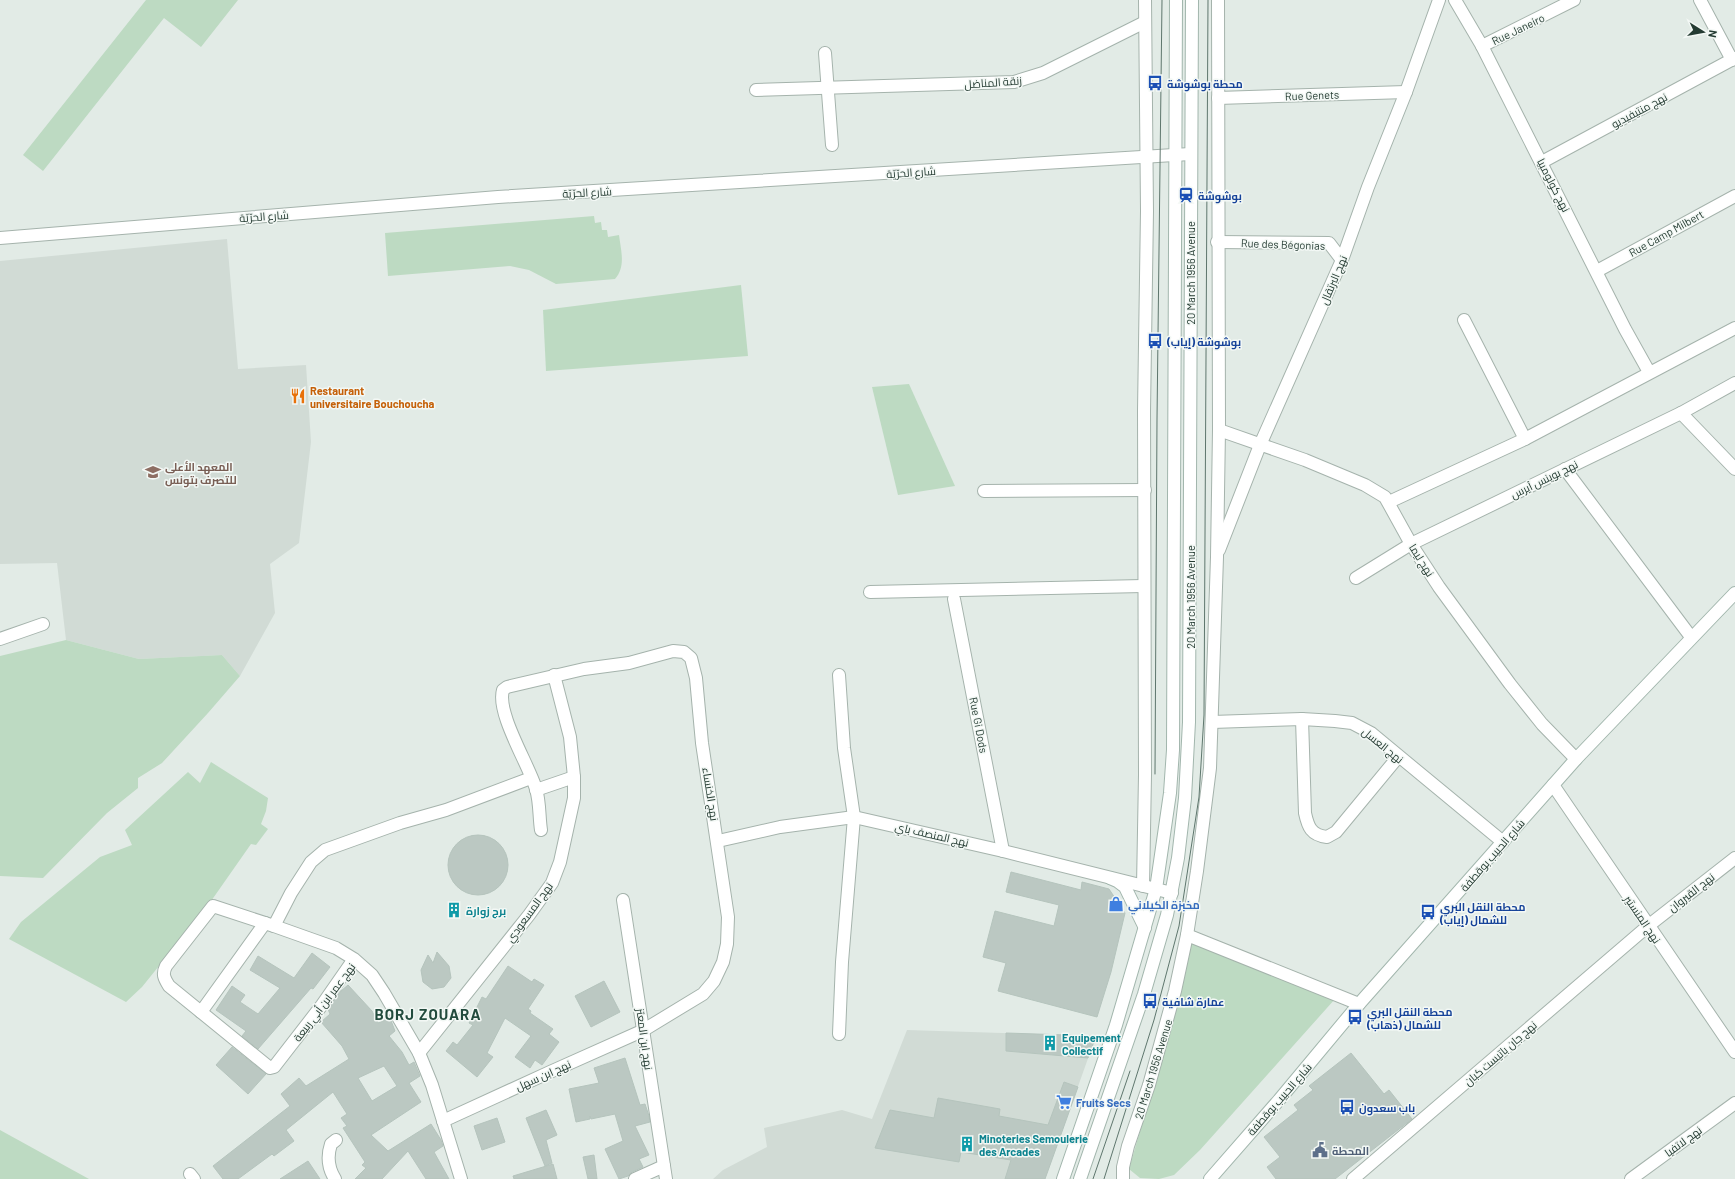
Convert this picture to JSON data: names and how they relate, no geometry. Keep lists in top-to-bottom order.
{
  "streets": {
    "street": [
      "Rue Janeiro",
      "زنقة المناضل",
      "Rue Genets",
      "نهج منتيفيديو",
      "شارع الحرّيّة",
      "نهج كولومبيا",
      "Rue Camp Milbert",
      "Rue des Bégonias",
      "20 March 1956 Avenue",
      "نهج البرتقال",
      "نهج بوينس آيرس",
      "نهج ليما",
      "Rue Gi Dods",
      "نهج العسل",
      "نهج الخنساء",
      "نهج المنصف باي",
      "شارع الحبيب بوقطفة",
      "نهج القيروان",
      "نهج المسعودي",
      "نهج المنستير",
      "نهج عمر ابن أبي ربيعة",
      "نهج ابن المعتز",
      "نهج جان باتيست كبان",
      "نهج ابن سهل",
      "نهج لاتفيا"
    ]
  },
  "crossings": [
    ["Rue Janeiro", "نهج كولومبيا"],
    ["Rue Genets", "20 March 1956 Avenue"],
    ["Rue Genets", "نهج البرتقال"],
    ["نهج منتيفيديو", "نهج كولومبيا"],
    ["شارع الحرّيّة", "20 March 1956 Avenue"],
    ["نهج كولومبيا", "Rue Camp Milbert"],
    ["Rue des Bégonias", "20 March 1956 Avenue"],
    ["Rue des Bégonias", "نهج البرتقال"],
    ["20 March 1956 Avenue", "نهج البرتقال"],
    ["20 March 1956 Avenue", "نهج ليما"],
    ["20 March 1956 Avenue", "نهج العسل"],
    ["20 March 1956 Avenue", "نهج المنصف باي"],
    ["نهج البرتقال", "نهج ليما"],
    ["نهج بوينس آيرس", "نهج ليما"],
    ["نهج ليما", "شارع الحبيب بوقطفة"],
    ["Rue Gi Dods", "نهج المنصف باي"],
    ["نهج العسل", "شارع الحبيب بوقطفة"],
    ["نهج الخنساء", "نهج المنصف باي"],
    ["نهج الخنساء", "نهج المسعودي"],
    ["نهج الخنساء", "نهج ابن المعتز"],
    ["نهج الخنساء", "نهج ابن سهل"],
    ["شارع الحبيب بوقطفة", "نهج المنستير"],
    ["نهج القيروان", "نهج المنستير"],
    ["نهج القيروان", "نهج جان باتيست كبان"],
    ["نهج المسعودي", "نهج عمر ابن أبي ربيعة"],
    ["نهج المنستير", "نهج جان باتيست كبان"],
    ["نهج عمر ابن أبي ربيعة", "نهج ابن سهل"],
    ["نهج ابن المعتز", "نهج ابن سهل"]
  ],
  "districts": ["BORJ ZOUARA"],
  "places": {
    "bus stop": [
      "محطة بوشوشة",
      "بوشوشة (إياب)",
      "محطة النقل البري للشمال (إياب)",
      "عمارة شافية",
      "محطة النقل البري للشمال (ذهاب)",
      "باب سعدون"
    ],
    "station": ["بوشوشة"],
    "restaurant": ["Restaurant universitaire Bouchoucha"],
    "school or university": ["المعهد الأعلى للتصرف بتونس"],
    "shop": ["مخبزة الكيلاني"],
    "building": ["برج زوارة", "Equipement Collectif", "Minoteries Semoulerie des Arcades"],
    "supermarket": ["Fruits Secs"],
    "public building": ["المحطة"]
  },
  "north": "right"
}
